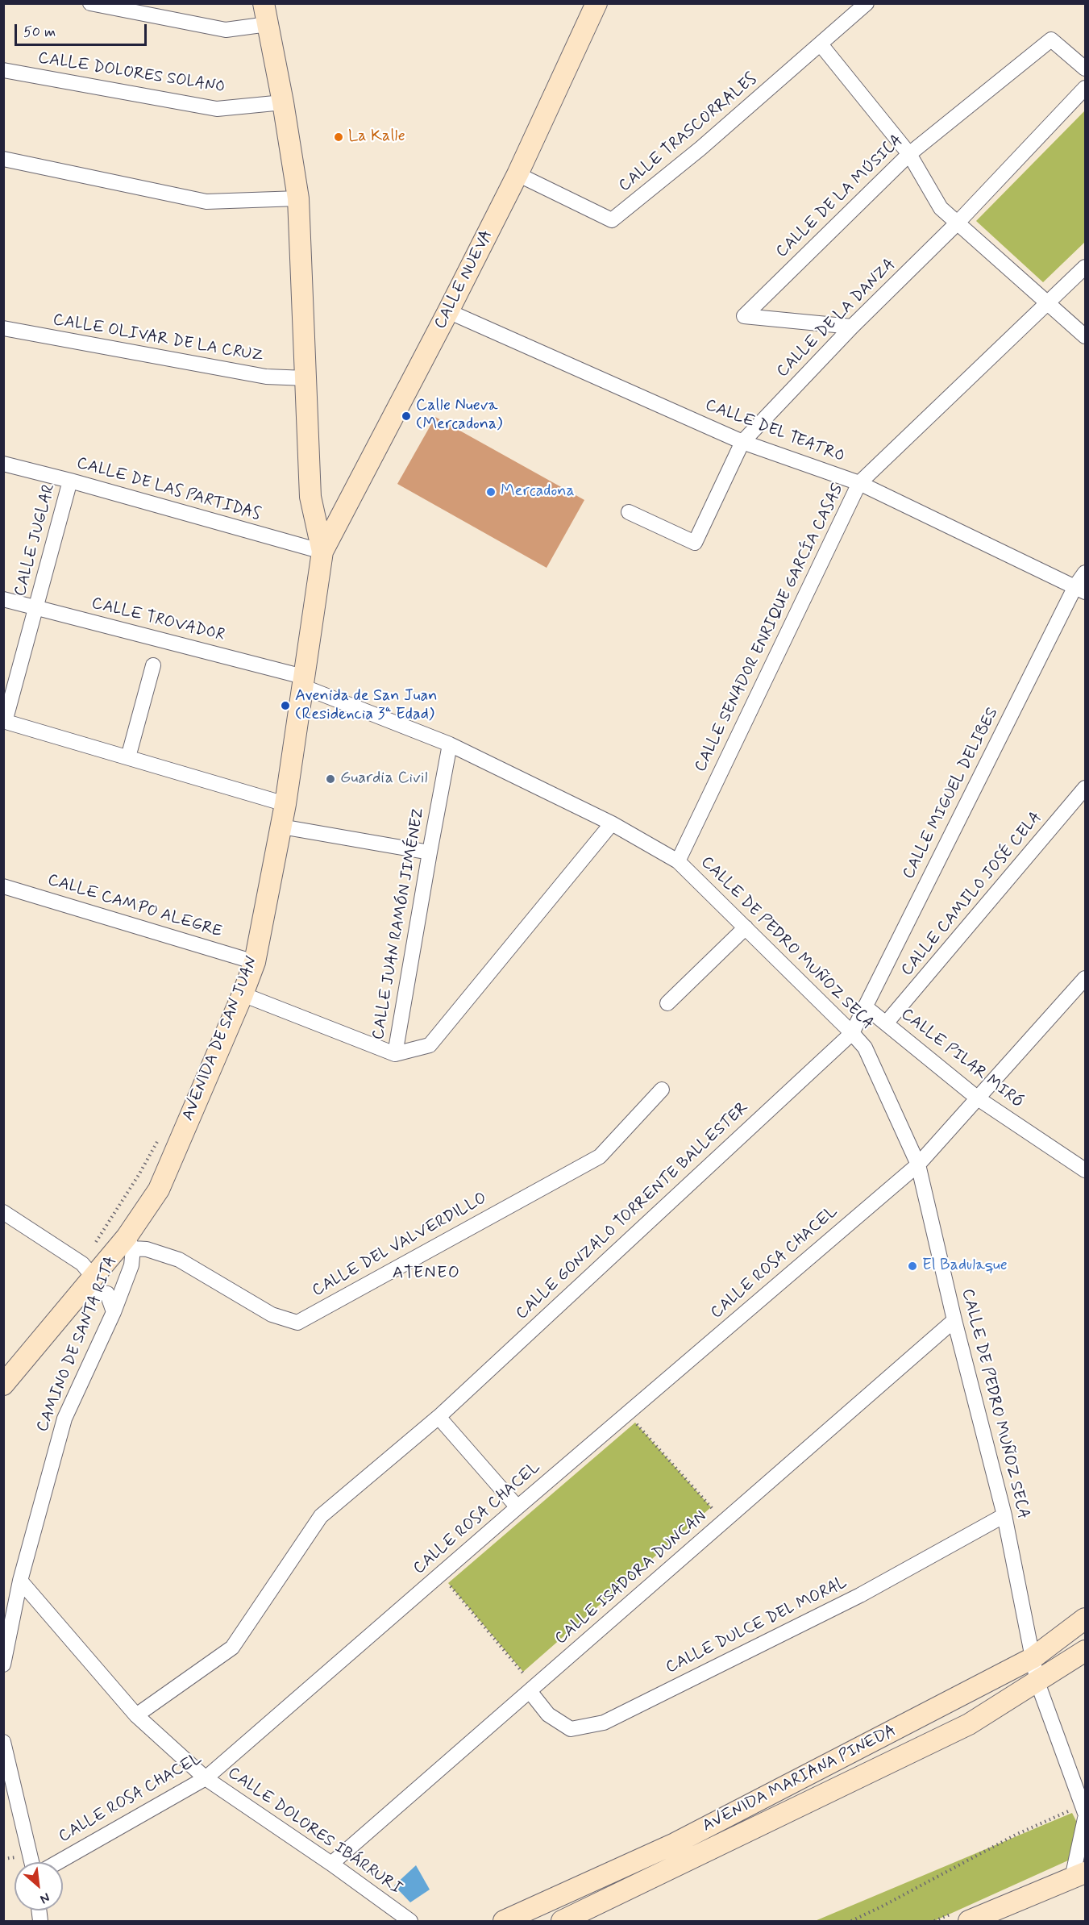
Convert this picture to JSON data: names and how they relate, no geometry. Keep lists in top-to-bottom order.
{
  "streets": {
    "street": [
      "CALLE DOLORES SOLANO",
      "CALLE TRASCORRALES",
      "CALLE DE LA MÚSICA",
      "CALLE NUEVA",
      "CALLE DE LA DANZA",
      "CALLE OLIVAR DE LA CRUZ",
      "CALLE DEL TEATRO",
      "CALLE DE LAS PARTIDAS",
      "CALLE JUGLAR",
      "CALLE TROVADOR",
      "CALLE SENADOR ENRIQUE GARCÍA CASAS",
      "CALLE MIGUEL DELIBES",
      "CALLE CAMILO JOSÉ CELA",
      "CALLE CAMPO ALEGRE",
      "CALLE JUAN RAMÓN JIMÉNEZ",
      "CALLE DE PEDRO MUÑOZ SECA",
      "AVENIDA DE SAN JUAN",
      "CALLE PILAR MIRÓ",
      "CALLE GONZALO TORRENTE BALLESTER",
      "CALLE DEL VALVERDILLO",
      "CALLE ROSA CHACEL",
      "CAMINO DE SANTA RITA",
      "CALLE ISADORA DUNCAN",
      "CALLE DULCE DEL MORAL",
      "AVENIDA MARIANA PINEDA",
      "CALLE DOLORES IBÁRRURI"
    ]
  },
  "crossings": [
    ["CALLE TRASCORRALES", "CALLE NUEVA"],
    ["CALLE DE LA MÚSICA", "CALLE DE LA DANZA"],
    ["CALLE NUEVA", "CALLE DEL TEATRO"],
    ["CALLE NUEVA", "CALLE DE LAS PARTIDAS"],
    ["CALLE NUEVA", "AVENIDA DE SAN JUAN"],
    ["CALLE DE LA DANZA", "CALLE DEL TEATRO"],
    ["CALLE DEL TEATRO", "CALLE SENADOR ENRIQUE GARCÍA CASAS"],
    ["CALLE DEL TEATRO", "CALLE MIGUEL DELIBES"],
    ["CALLE DE LAS PARTIDAS", "CALLE JUGLAR"],
    ["CALLE DE LAS PARTIDAS", "AVENIDA DE SAN JUAN"],
    ["CALLE JUGLAR", "CALLE TROVADOR"],
    ["CALLE TROVADOR", "CALLE DE PEDRO MUÑOZ SECA"],
    ["CALLE TROVADOR", "AVENIDA DE SAN JUAN"],
    ["CALLE SENADOR ENRIQUE GARCÍA CASAS", "CALLE DE PEDRO MUÑOZ SECA"],
    ["CALLE MIGUEL DELIBES", "CALLE DE PEDRO MUÑOZ SECA"],
    ["CALLE MIGUEL DELIBES", "CALLE PILAR MIRÓ"],
    ["CALLE MIGUEL DELIBES", "CALLE GONZALO TORRENTE BALLESTER"],
    ["CALLE CAMILO JOSÉ CELA", "CALLE PILAR MIRÓ"],
    ["CALLE CAMPO ALEGRE", "AVENIDA DE SAN JUAN"],
    ["CALLE JUAN RAMÓN JIMÉNEZ", "CALLE DE PEDRO MUÑOZ SECA"],
    ["CALLE DE PEDRO MUÑOZ SECA", "AVENIDA DE SAN JUAN"],
    ["CALLE DE PEDRO MUÑOZ SECA", "CALLE GONZALO TORRENTE BALLESTER"],
    ["CALLE DE PEDRO MUÑOZ SECA", "CALLE ROSA CHACEL"],
    ["CALLE DE PEDRO MUÑOZ SECA", "CALLE ISADORA DUNCAN"],
    ["CALLE DE PEDRO MUÑOZ SECA", "CALLE DULCE DEL MORAL"],
    ["CALLE DE PEDRO MUÑOZ SECA", "AVENIDA MARIANA PINEDA"],
    ["AVENIDA DE SAN JUAN", "CALLE DEL VALVERDILLO"],
    ["AVENIDA DE SAN JUAN", "CAMINO DE SANTA RITA"],
    ["CALLE PILAR MIRÓ", "CALLE ROSA CHACEL"],
    ["CALLE GONZALO TORRENTE BALLESTER", "CALLE DOLORES IBÁRRURI"],
    ["CALLE DEL VALVERDILLO", "CAMINO DE SANTA RITA"],
    ["CALLE ROSA CHACEL", "CALLE DOLORES IBÁRRURI"],
    ["CAMINO DE SANTA RITA", "CALLE DOLORES IBÁRRURI"],
    ["CALLE ISADORA DUNCAN", "CALLE DULCE DEL MORAL"],
    ["CALLE ISADORA DUNCAN", "CALLE DOLORES IBÁRRURI"]
  ],
  "districts": ["ATENEO"],
  "places": [
    "La Kalle",
    "Calle Nueva (Mercadona)",
    "Mercadona",
    "Avenida de San Juan (Residencia 3ª Edad)",
    "Guardia Civil",
    "El Badulaque"
  ],
  "scale_bar": "50 m",
  "north": "bottom right"
}
